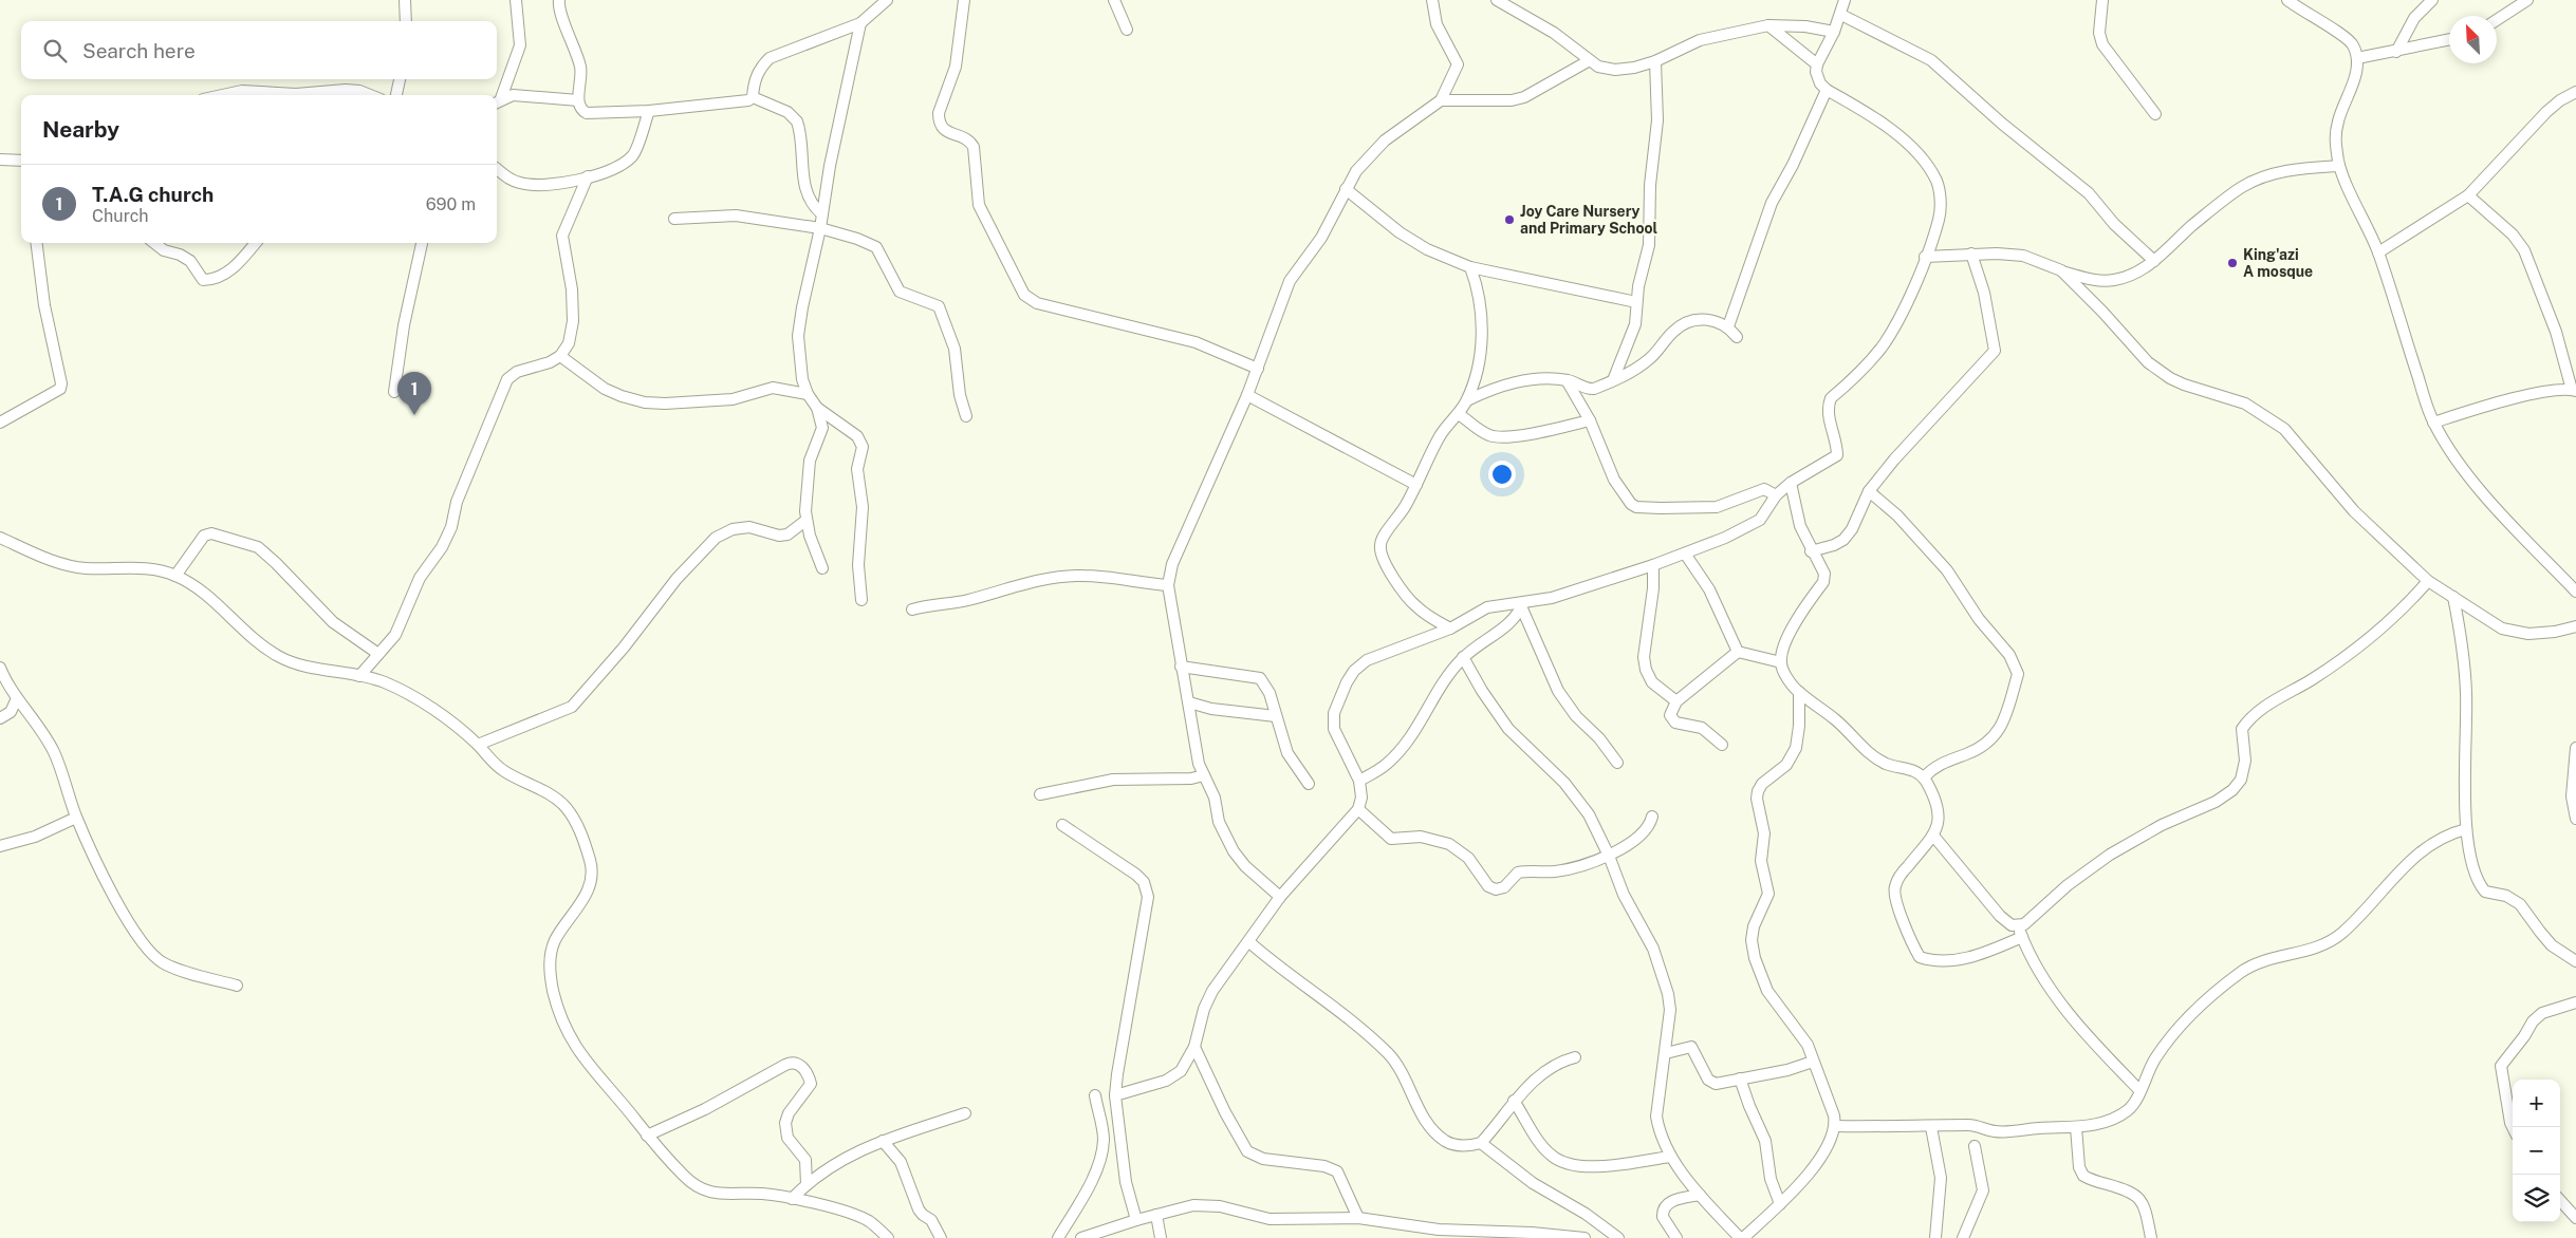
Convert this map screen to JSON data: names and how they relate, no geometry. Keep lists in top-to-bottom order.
{
  "places": ["Joy Care Nursery and Primary School", "King'azi A mosque"],
  "north": "top left",
  "page": {
    "search": "Search here",
    "heading": "Nearby",
    "list": [
      {
        "mark": "1",
        "name": "T.A.G church",
        "note": "Church",
        "value": "690 m"
      }
    ],
    "pins": "1",
    "map_buttons": ["+", "−"]
  }
}
